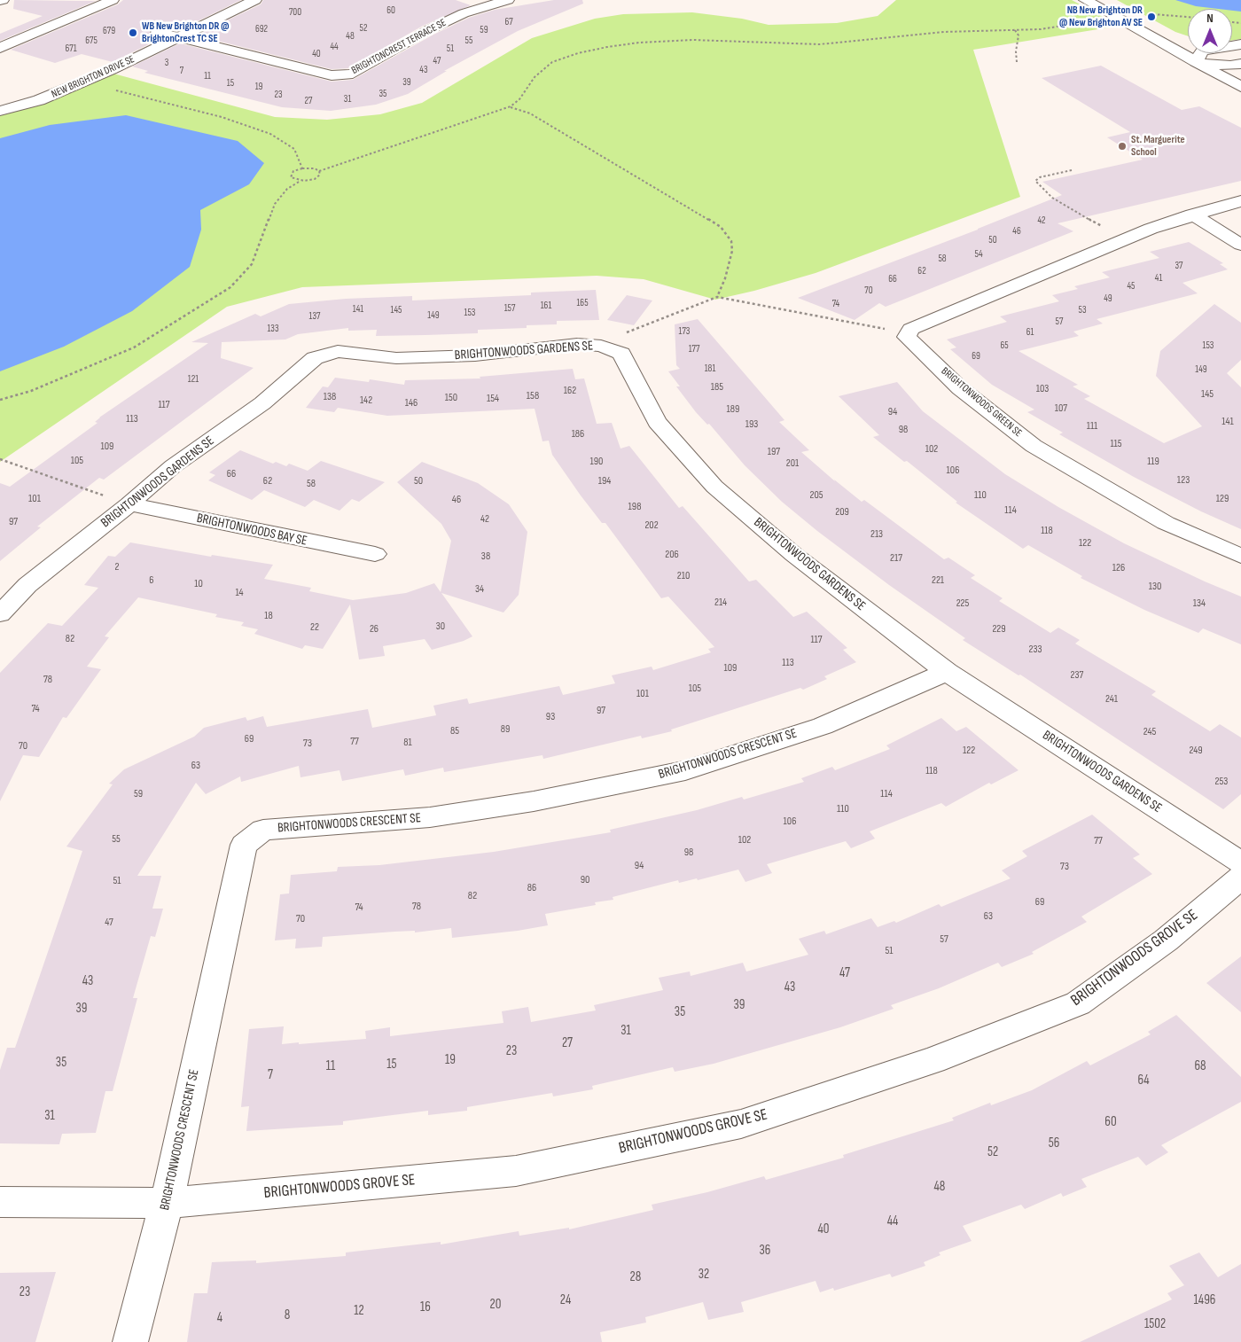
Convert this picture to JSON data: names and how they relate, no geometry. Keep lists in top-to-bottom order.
{
  "streets": {
    "street": [
      "BRIGHTONCREST TERRACE SE",
      "NEW BRIGHTON DRIVE SE",
      "BRIGHTONWOODS GARDENS SE",
      "BRIGHTONWOODS GREEN SE",
      "BRIGHTONWOODS BAY SE",
      "BRIGHTONWOODS CRESCENT SE",
      "BRIGHTONWOODS GROVE SE"
    ]
  },
  "crossings": [
    ["BRIGHTONCREST TERRACE SE", "NEW BRIGHTON DRIVE SE"],
    ["BRIGHTONWOODS GARDENS SE", "BRIGHTONWOODS BAY SE"],
    ["BRIGHTONWOODS GARDENS SE", "BRIGHTONWOODS CRESCENT SE"],
    ["BRIGHTONWOODS CRESCENT SE", "BRIGHTONWOODS GROVE SE"]
  ],
  "places": ["NB New Brighton DR @ New Brighton AV SE", "WB New Brighton DR @ BrightonCrest TC SE", "St. Marguerite School"],
  "house_numbers": [
    "60",
    "700",
    "67",
    "52",
    "692",
    "59",
    "679",
    "48",
    "675",
    "55",
    "44",
    "671",
    "51",
    "40",
    "47",
    "3",
    "43",
    "7",
    "11",
    "39",
    "15",
    "19",
    "35",
    "23",
    "31",
    "27",
    "42",
    "46",
    "50",
    "54",
    "58",
    "37",
    "62",
    "41",
    "66",
    "45",
    "70",
    "49",
    "165",
    "74",
    "161",
    "157",
    "141",
    "145",
    "53",
    "153",
    "149",
    "137",
    "57",
    "133",
    "173",
    "61",
    "65",
    "153",
    "177",
    "69",
    "181",
    "149",
    "121",
    "185",
    "103",
    "162",
    "145",
    "158",
    "138",
    "150",
    "154",
    "142",
    "146",
    "117",
    "107",
    "189",
    "94",
    "113",
    "141",
    "193",
    "111",
    "98",
    "186",
    "115",
    "109",
    "102",
    "197",
    "105",
    "190",
    "119",
    "201",
    "106",
    "66",
    "123",
    "62",
    "50",
    "194",
    "58",
    "205",
    "110",
    "101",
    "129",
    "46",
    "198",
    "114",
    "209",
    "42",
    "97",
    "202",
    "118",
    "213",
    "122",
    "206",
    "38",
    "217",
    "2",
    "126",
    "210",
    "6",
    "221",
    "10",
    "130",
    "34",
    "14",
    "214",
    "225",
    "134",
    "18",
    "30",
    "22",
    "26",
    "229",
    "82",
    "117",
    "233",
    "113",
    "109",
    "237",
    "78",
    "105",
    "101",
    "241",
    "74",
    "97",
    "93",
    "89",
    "85",
    "245",
    "69",
    "77",
    "81",
    "73",
    "70",
    "122",
    "249",
    "63",
    "118",
    "253",
    "59",
    "114",
    "110",
    "106",
    "55",
    "102",
    "77",
    "98",
    "94",
    "73",
    "90",
    "51",
    "86",
    "82",
    "69",
    "78",
    "74",
    "63",
    "70",
    "47",
    "57",
    "51",
    "47",
    "43",
    "43",
    "39",
    "39",
    "35",
    "31",
    "27",
    "23",
    "19",
    "35",
    "15",
    "11",
    "68",
    "7",
    "64",
    "31",
    "60",
    "56",
    "52",
    "48",
    "44",
    "40",
    "36",
    "32",
    "28",
    "23",
    "24",
    "1496",
    "20",
    "16",
    "12",
    "8",
    "4",
    "1502"
  ],
  "north": "top"
}
